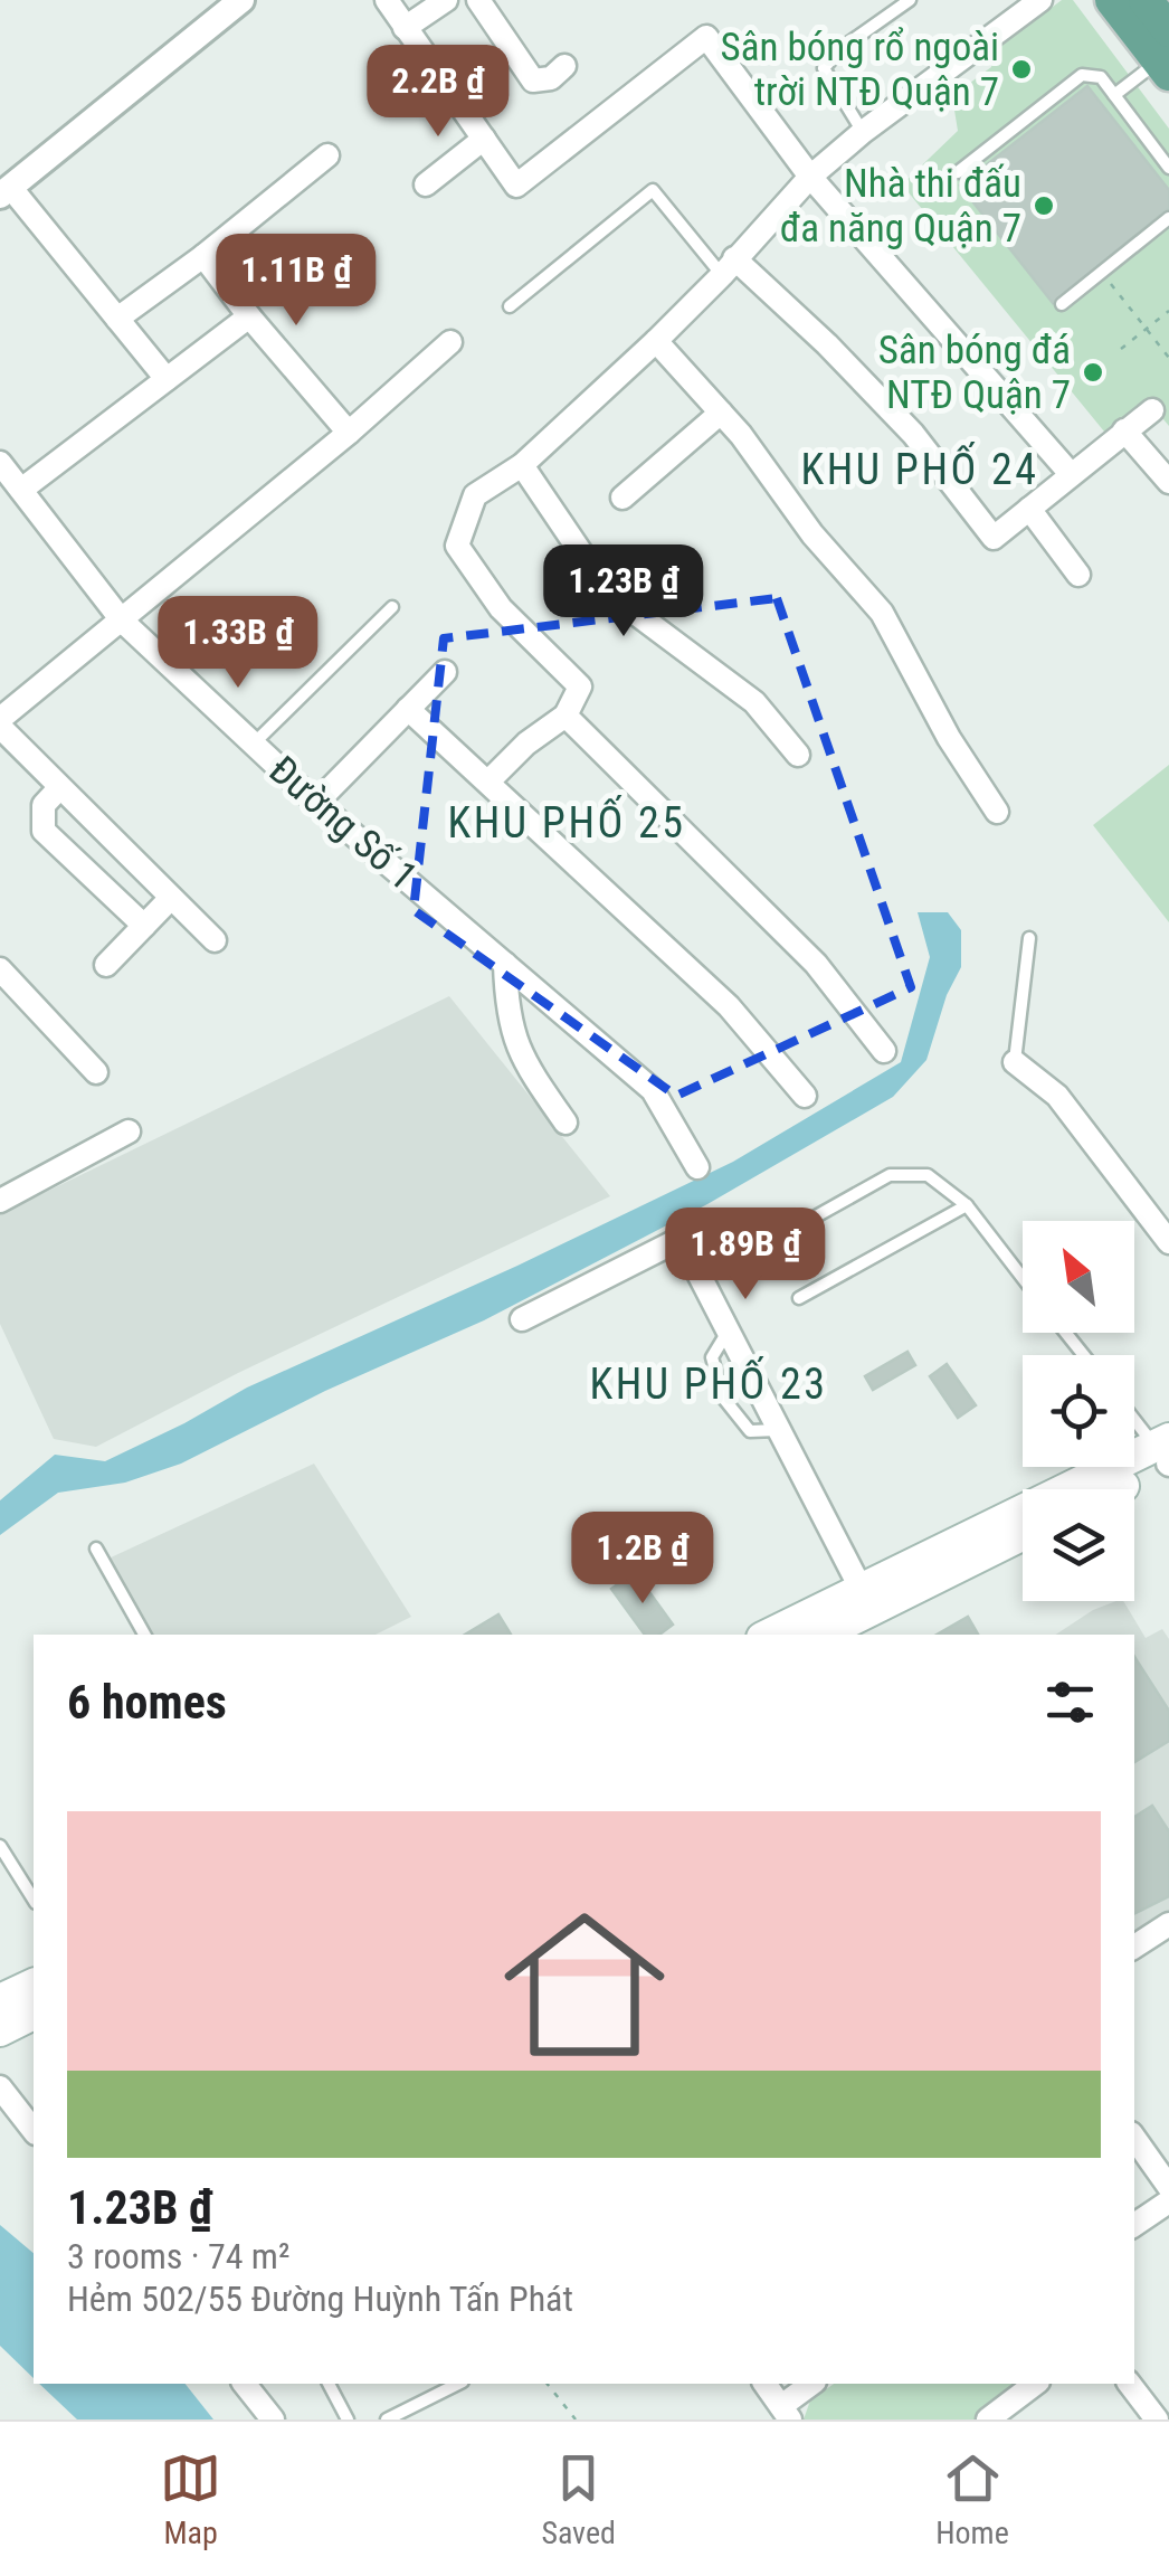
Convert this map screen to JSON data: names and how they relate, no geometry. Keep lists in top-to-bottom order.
{
  "streets": {
    "street": ["Đường Số 1"]
  },
  "districts": ["KHU PHỐ 24", "KHU PHỐ 25", "KHU PHỐ 23"],
  "places": ["Sân bóng rổ ngoài trời NTĐ Quận 7", "Nhà thi đấu đa năng Quận 7", "Sân bóng đá NTĐ Quận 7"],
  "north": "top left",
  "page": {
    "price": [
      "2.2B ₫",
      "1.11B ₫",
      "1.23B ₫",
      "1.33B ₫",
      "1.89B ₫",
      "1.2B ₫"
    ],
    "heading": "6 homes",
    "list": [
      {
        "name": "1.23B ₫",
        "note": "3 rooms · 74 m² · Hẻm 502/55 Đường Huỳnh Tấn Phát"
      }
    ],
    "tabs": ["Map", "Saved", "Home"]
  }
}
